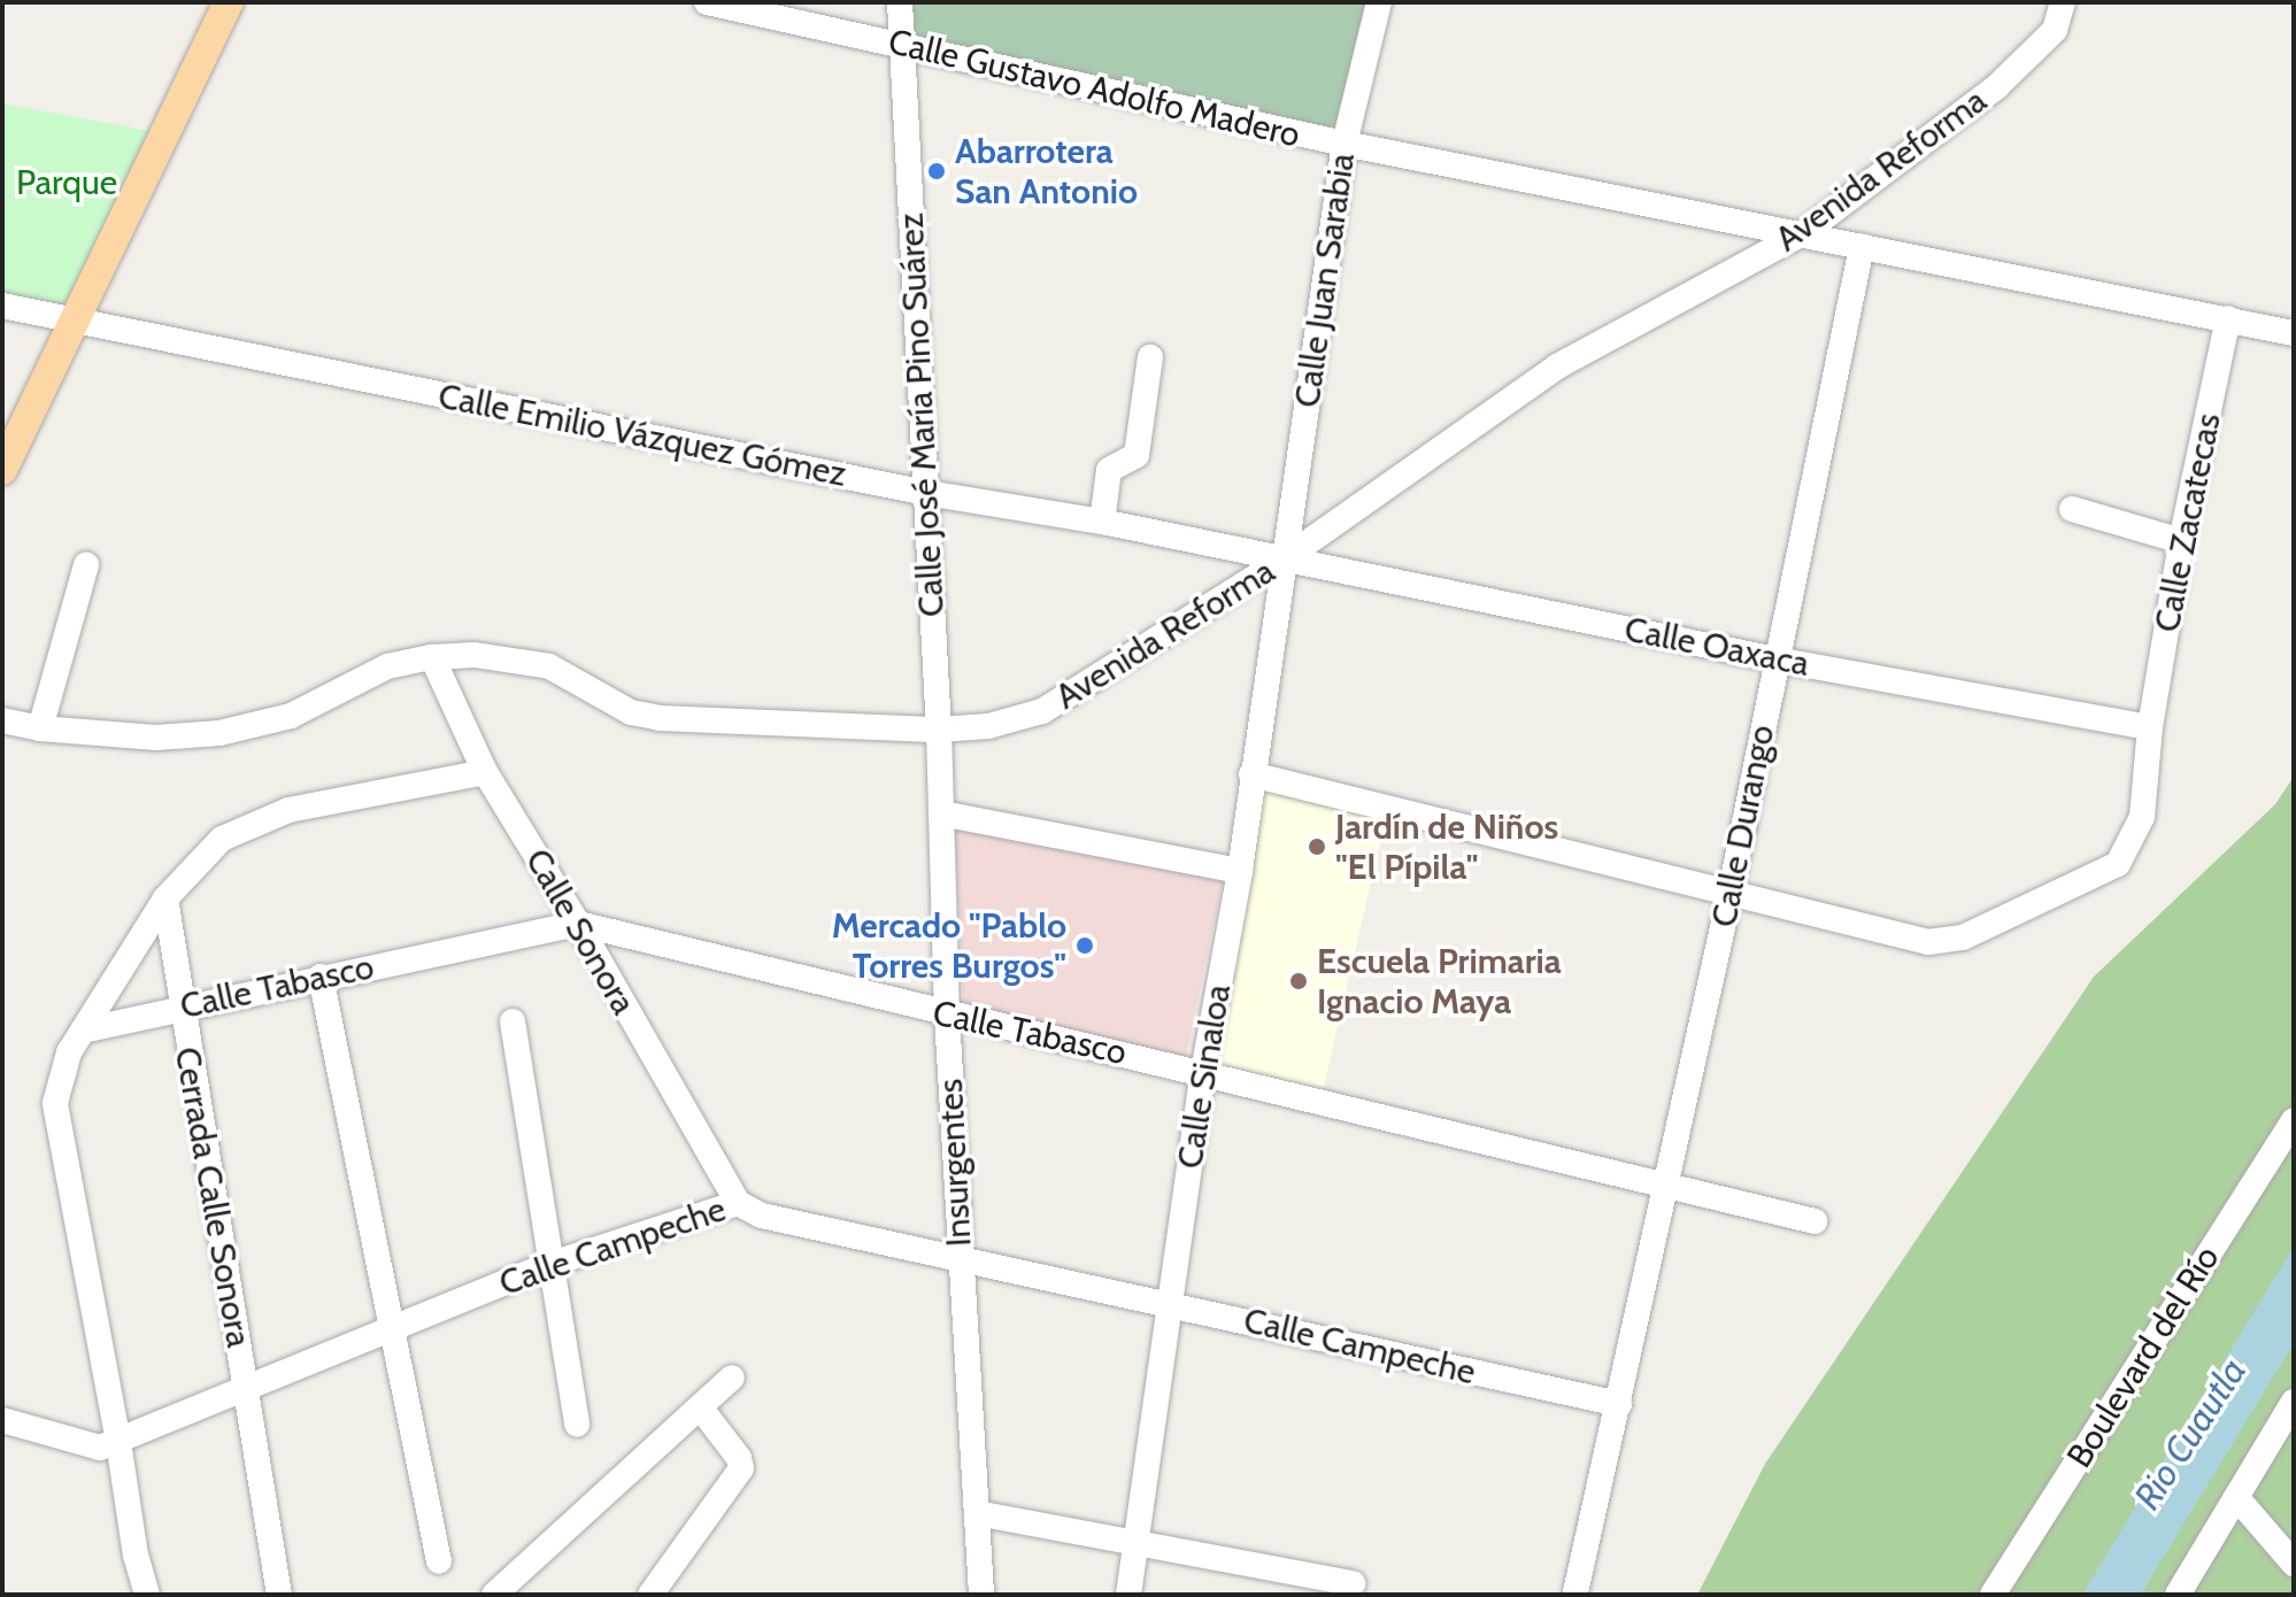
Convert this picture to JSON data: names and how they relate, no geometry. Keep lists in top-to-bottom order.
{
  "streets": {
    "street": [
      "Calle Gustavo Adolfo Madero",
      "Avenida Reforma",
      "Calle Juan Sarabia",
      "Calle José María Pino Suárez",
      "Calle Emilio Vázquez Gómez",
      "Calle Zacatecas",
      "Calle Oaxaca",
      "Calle Durango",
      "Calle Sonora",
      "Calle Tabasco",
      "Calle Sinaloa",
      "Insurgentes",
      "Cerrada Calle Sonora",
      "Calle Campeche",
      "Boulevard del Río"
    ]
  },
  "crossings": [
    ["Calle Gustavo Adolfo Madero", "Avenida Reforma"],
    ["Calle Gustavo Adolfo Madero", "Calle Juan Sarabia"],
    ["Calle Gustavo Adolfo Madero", "Calle José María Pino Suárez"],
    ["Calle Gustavo Adolfo Madero", "Calle Zacatecas"],
    ["Calle Gustavo Adolfo Madero", "Calle Durango"],
    ["Avenida Reforma", "Calle Juan Sarabia"],
    ["Avenida Reforma", "Calle José María Pino Suárez"],
    ["Avenida Reforma", "Calle Emilio Vázquez Gómez"],
    ["Avenida Reforma", "Calle Oaxaca"],
    ["Avenida Reforma", "Calle Sonora"],
    ["Avenida Reforma", "Calle Sinaloa"],
    ["Avenida Reforma", "Insurgentes"],
    ["Calle Juan Sarabia", "Calle Emilio Vázquez Gómez"],
    ["Calle Juan Sarabia", "Calle Oaxaca"],
    ["Calle Juan Sarabia", "Calle Sinaloa"],
    ["Calle José María Pino Suárez", "Calle Emilio Vázquez Gómez"],
    ["Calle José María Pino Suárez", "Insurgentes"],
    ["Calle Emilio Vázquez Gómez", "Calle Oaxaca"],
    ["Calle Emilio Vázquez Gómez", "Calle Sinaloa"],
    ["Calle Zacatecas", "Calle Oaxaca"],
    ["Calle Zacatecas", "Calle Durango"],
    ["Calle Oaxaca", "Calle Durango"],
    ["Calle Oaxaca", "Calle Sinaloa"],
    ["Calle Durango", "Calle Tabasco"],
    ["Calle Durango", "Calle Campeche"],
    ["Calle Sonora", "Calle Tabasco"],
    ["Calle Sonora", "Calle Campeche"],
    ["Calle Tabasco", "Calle Sinaloa"],
    ["Calle Tabasco", "Insurgentes"],
    ["Calle Tabasco", "Cerrada Calle Sonora"],
    ["Calle Sinaloa", "Calle Campeche"],
    ["Insurgentes", "Calle Campeche"],
    ["Cerrada Calle Sonora", "Calle Campeche"]
  ],
  "water": ["Rio Cuautla"],
  "parks": ["Parque"],
  "places": [
    "Abarrotera San Antonio",
    "Jardín de Niños \"El Pípila\"",
    "Mercado \"Pablo Torres Burgos\"",
    "Escuela Primaria Ignacio Maya"
  ]
}
